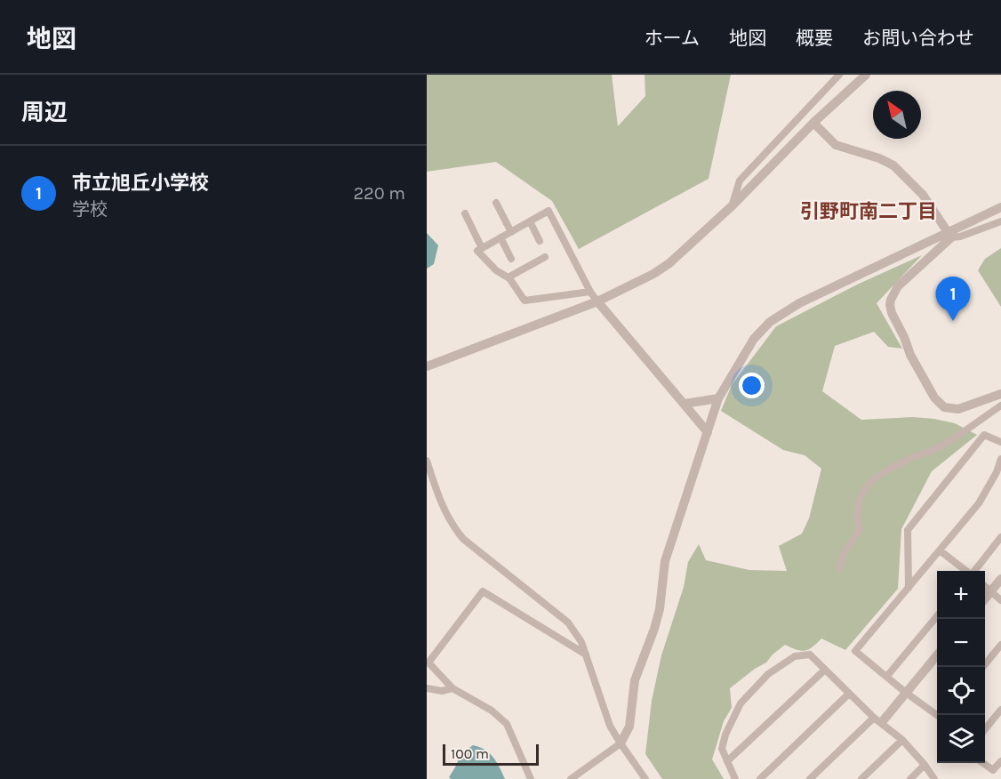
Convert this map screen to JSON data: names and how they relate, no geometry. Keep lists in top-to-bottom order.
{
  "districts": ["引野町南二丁目"],
  "scale_bar": "100 m",
  "north": "top left",
  "page": {
    "header": "地図",
    "nav": [
      "ホーム",
      "地図",
      "概要",
      "お問い合わせ"
    ],
    "heading": "周辺",
    "list": [
      {
        "mark": "1",
        "name": "市立旭丘小学校",
        "note": "学校",
        "value": "220 m"
      }
    ],
    "pins": "1",
    "map_buttons": ["+", "−"],
    "scale": "100 m"
  }
}
